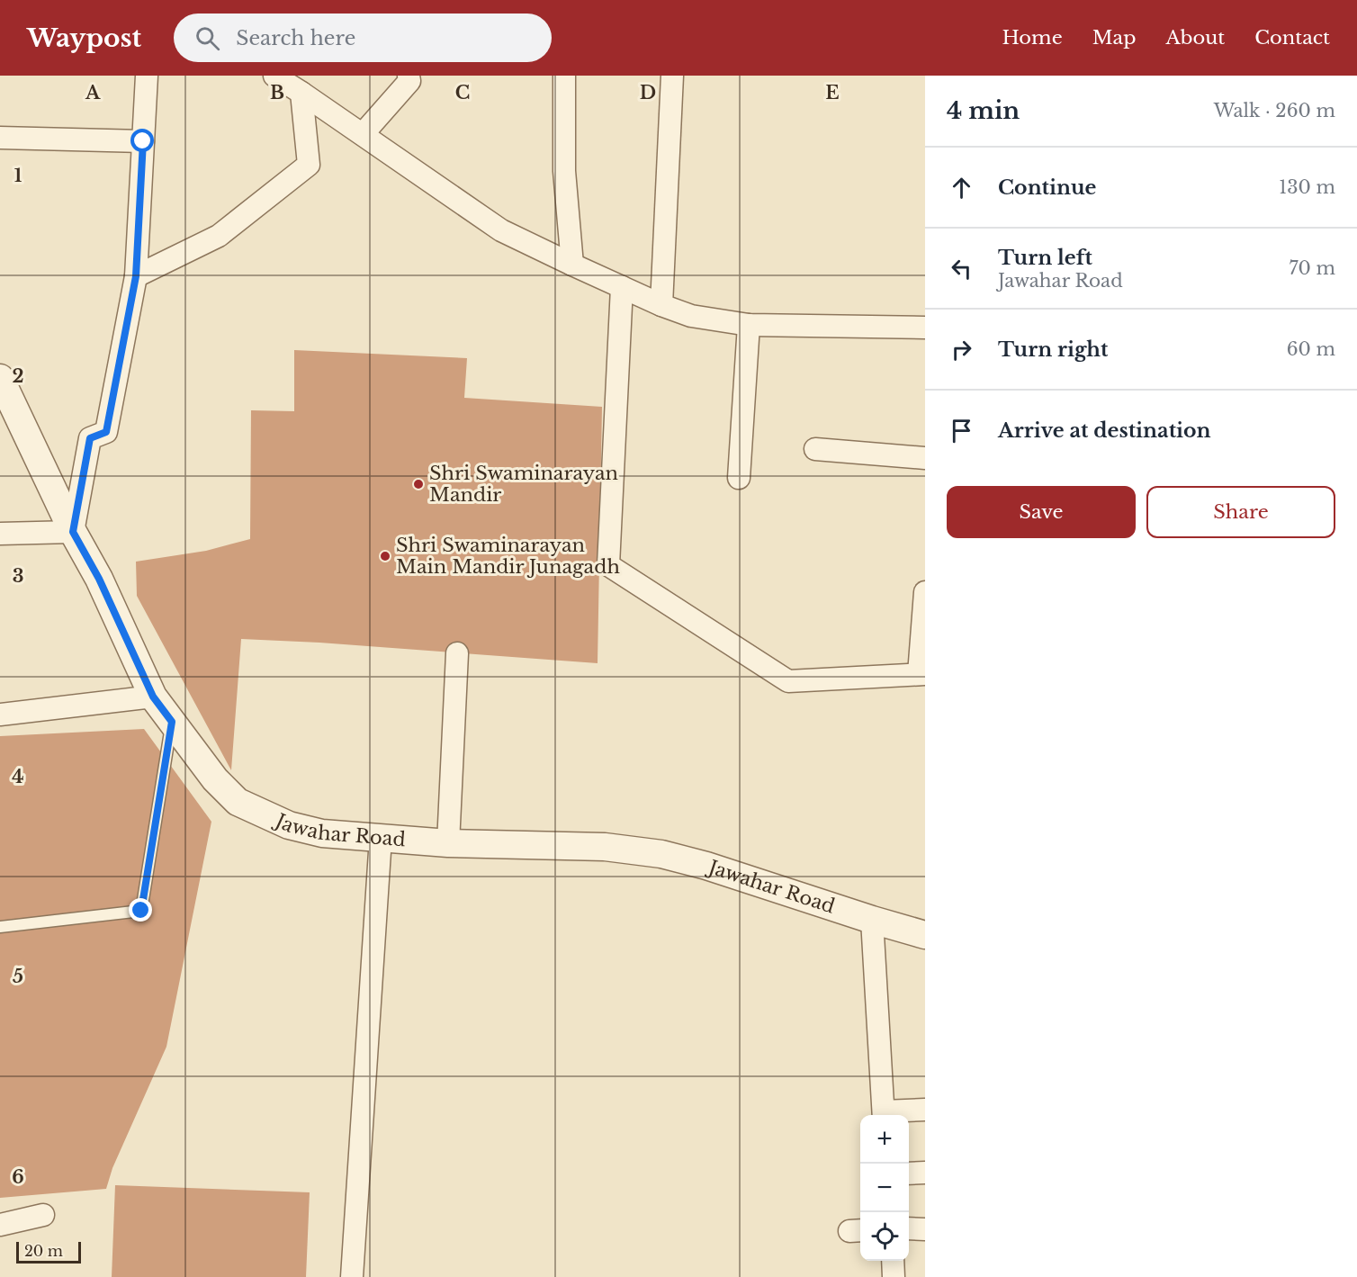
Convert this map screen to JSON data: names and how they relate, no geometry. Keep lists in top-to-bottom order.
{
  "streets": {
    "street": ["Jawahar Road"]
  },
  "places": ["Shri Swaminarayan Mandir", "Shri Swaminarayan Main Mandir Junagadh"],
  "scale_bar": "20 m",
  "page": {
    "header": "Waypost",
    "search": "Search here",
    "nav": [
      "Home",
      "Map",
      "About",
      "Contact"
    ],
    "heading": ["4 min", "Walk · 260 m"],
    "list": [
      ["Continue", "130 m"],
      ["Turn left", "Jawahar Road", "70 m"],
      ["Turn right", "60 m"],
      "Arrive at destination"
    ],
    "buttons": ["Save", "Share"],
    "map_buttons": ["+", "−"],
    "scale": "20 m"
  },
  "grid": {
    "columns": [
      "A",
      "B",
      "C",
      "D",
      "E"
    ],
    "rows": [
      "1",
      "2",
      "3",
      "4",
      "5",
      "6"
    ]
  }
}
